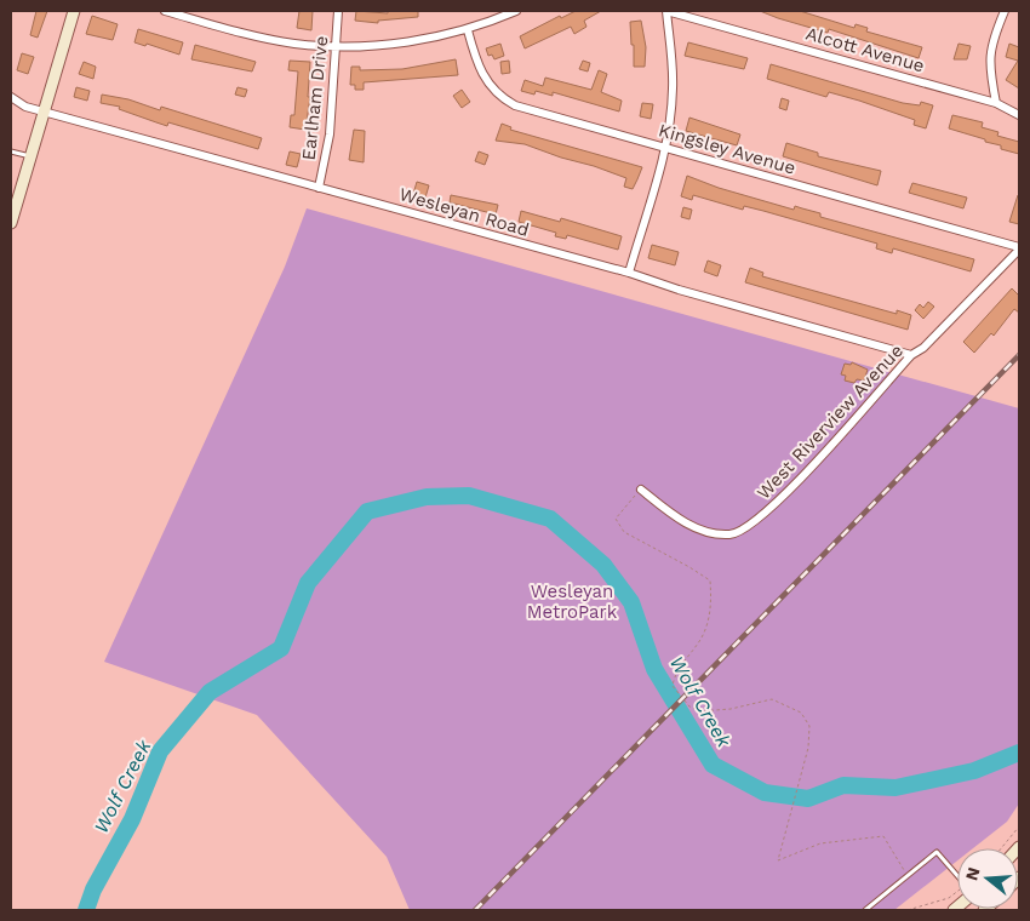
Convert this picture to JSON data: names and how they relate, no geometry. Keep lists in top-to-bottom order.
{
  "streets": {
    "street": [
      "Alcott Avenue",
      "Earlham Drive",
      "Kingsley Avenue",
      "Wesleyan Road",
      "West Riverview Avenue"
    ]
  },
  "crossings": [
    ["Earlham Drive", "Wesleyan Road"],
    ["Kingsley Avenue", "West Riverview Avenue"],
    ["Wesleyan Road", "West Riverview Avenue"]
  ],
  "water": ["Wolf Creek"],
  "parks": ["Wesleyan MetroPark"],
  "north": "left"
}
